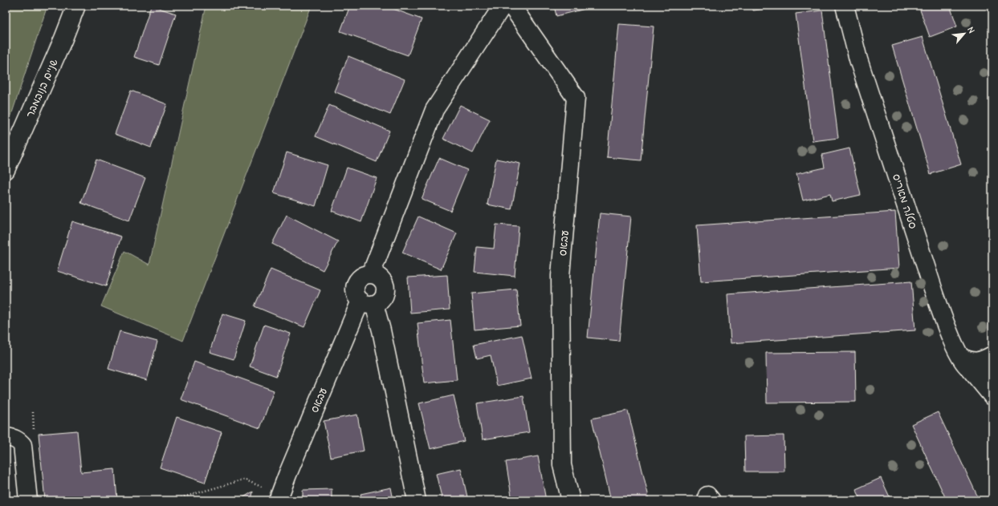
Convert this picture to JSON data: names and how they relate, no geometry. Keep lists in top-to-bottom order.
{
  "streets": {
    "street": ["שניים בנובמבר", "סטלה מאריס", "עבאס"]
  },
  "north": "top right"
}
